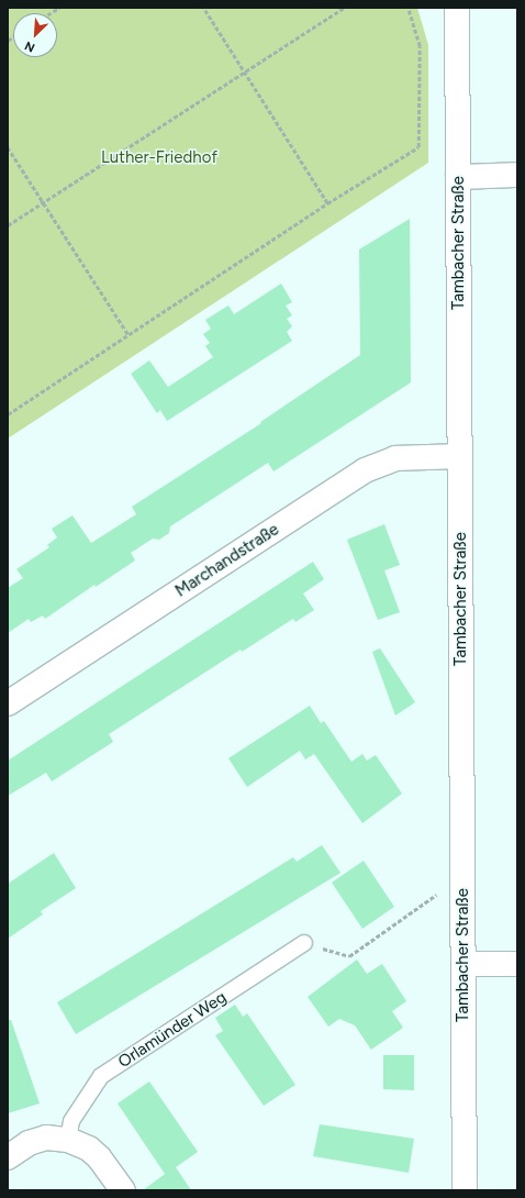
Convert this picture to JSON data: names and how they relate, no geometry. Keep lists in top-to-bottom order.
{
  "streets": {
    "street": ["Tambacher Straße", "Marchandstraße"],
    "lane": ["Orlamünder Weg"]
  },
  "crossings": [
    ["Tambacher Straße", "Marchandstraße"]
  ],
  "parks": ["Luther-Friedhof"],
  "north": "bottom left"
}
